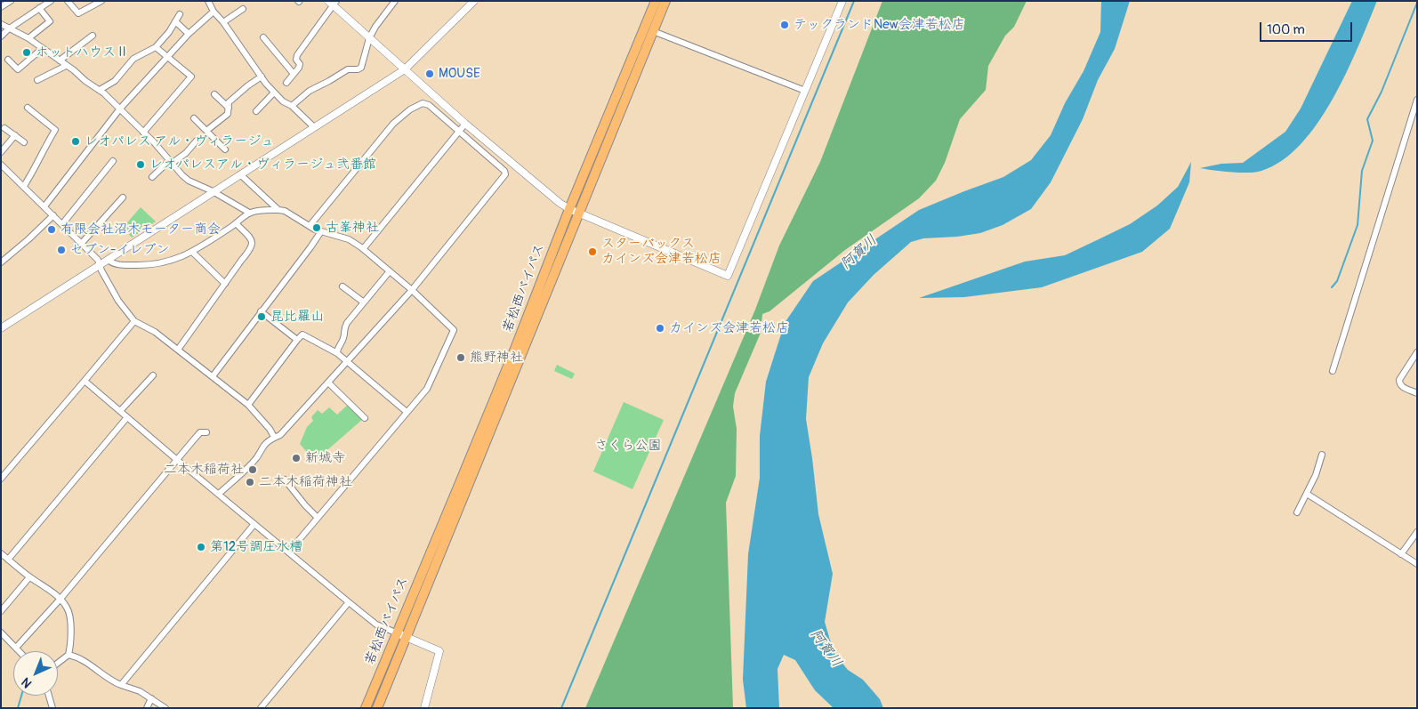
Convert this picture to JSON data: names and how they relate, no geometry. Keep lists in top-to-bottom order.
{
  "streets": {
    "highway": ["若松西バイパス"]
  },
  "water": ["阿賀川"],
  "parks": ["さくら公園"],
  "places": [
    "テックランドNew会津若松店",
    "ホットハウス II",
    "MOUSE",
    "レオパレス アル・ヴィラージュ",
    "レオパレスアル・ヴィラージュ弐番館",
    "古峯神社",
    "有限会社沼木モーター商会",
    "セブン-イレブン",
    "スターバックス カインズ会津若松店",
    "昆比羅山",
    "カインズ会津若松店",
    "熊野神社",
    "新城寺",
    "二本木稲荷社",
    "二本木稲荷神社",
    "第12号調圧水槽"
  ],
  "scale_bar": "100 m",
  "north": "bottom left"
}
